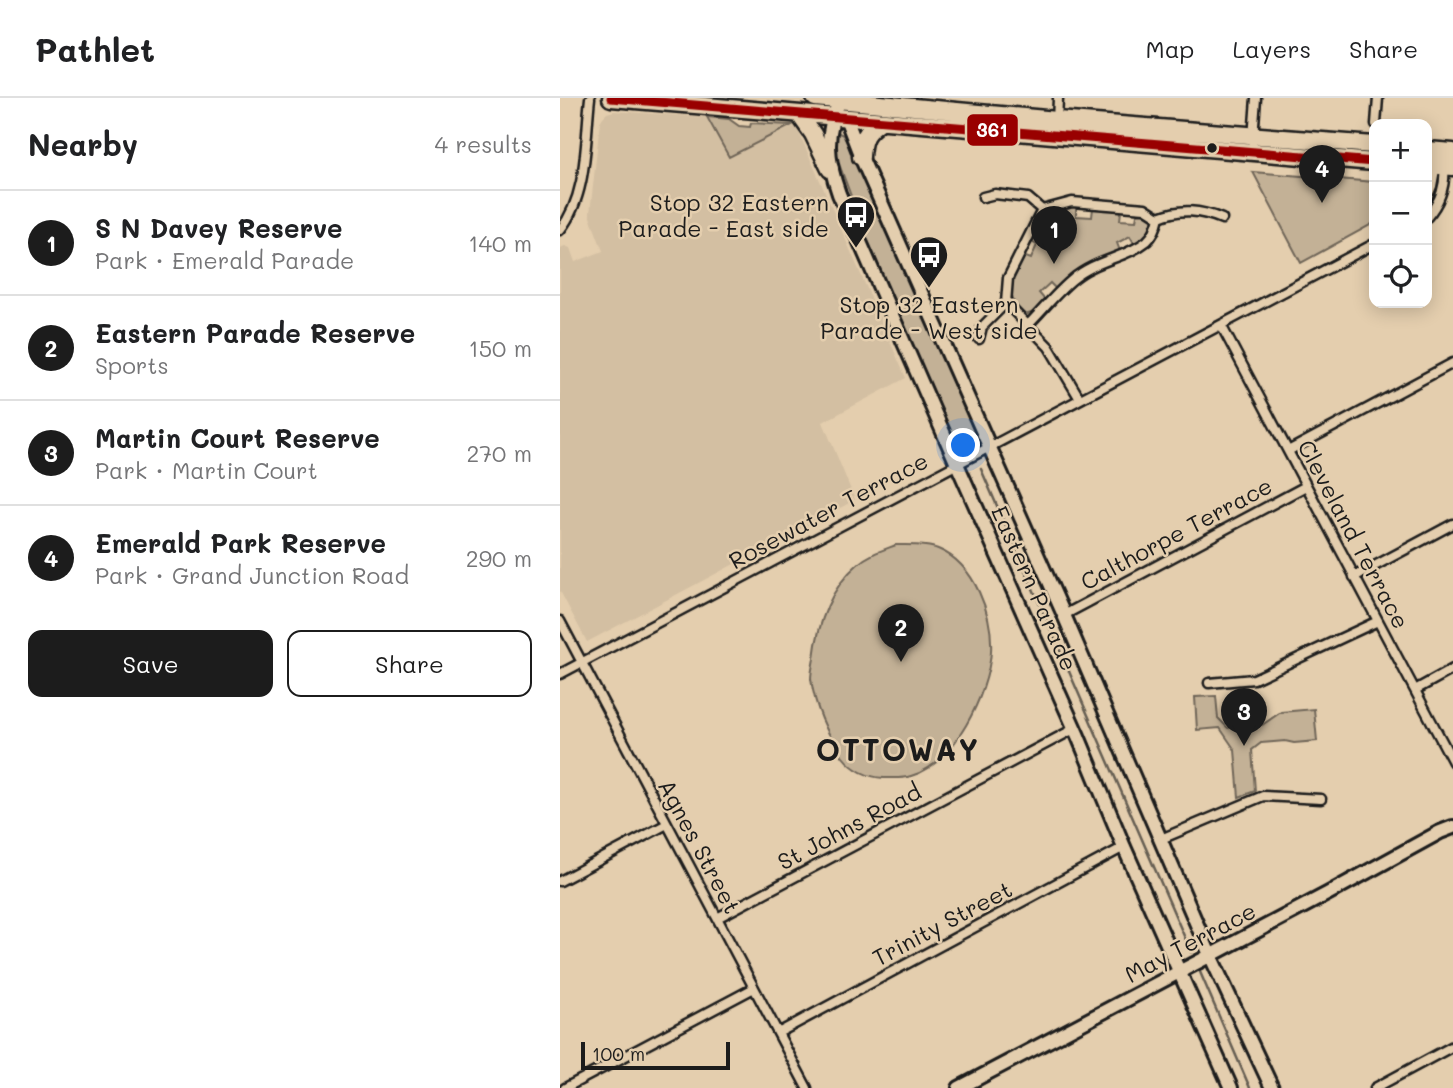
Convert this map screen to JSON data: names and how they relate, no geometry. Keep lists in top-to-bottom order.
{
  "streets": {
    "main road": ["Eastern Parade", "May Terrace"],
    "street": [
      "Rosewater Terrace",
      "Calthorpe Terrace",
      "Cleveland Terrace",
      "St Johns Road",
      "Agnes Street",
      "Trinity Street"
    ]
  },
  "crossings": [
    ["Rosewater Terrace", "Cleveland Terrace"],
    ["Rosewater Terrace", "Eastern Parade"],
    ["Rosewater Terrace", "Agnes Street"],
    ["Calthorpe Terrace", "Cleveland Terrace"],
    ["Calthorpe Terrace", "Eastern Parade"],
    ["Eastern Parade", "St Johns Road"],
    ["Eastern Parade", "Trinity Street"],
    ["Eastern Parade", "May Terrace"],
    ["St Johns Road", "Agnes Street"],
    ["Agnes Street", "Trinity Street"]
  ],
  "districts": ["OTTOWAY"],
  "places": {
    "bus stop": ["Stop 32 Eastern Parade - East side", "Stop 32 Eastern Parade - West side"]
  },
  "lines": ["transit line 361"],
  "scale_bar": "100 m",
  "page": {
    "header": "Pathlet",
    "nav": ["Map", "Layers", "Share"],
    "heading": ["Nearby", "4 results"],
    "map_buttons": ["+", "−"],
    "pins": [
      "4",
      "1",
      "2",
      "3"
    ],
    "list": [
      {
        "mark": "1",
        "name": "S N Davey Reserve",
        "note": "Park · Emerald Parade",
        "value": "140 m"
      },
      {
        "mark": "2",
        "name": "Eastern Parade Reserve",
        "note": "Sports",
        "value": "150 m"
      },
      {
        "mark": "3",
        "name": "Martin Court Reserve",
        "note": "Park · Martin Court",
        "value": "270 m"
      },
      {
        "mark": "4",
        "name": "Emerald Park Reserve",
        "note": "Park · Grand Junction Road",
        "value": "290 m"
      }
    ],
    "buttons": ["Save", "Share"],
    "scale": "100 m"
  }
}
